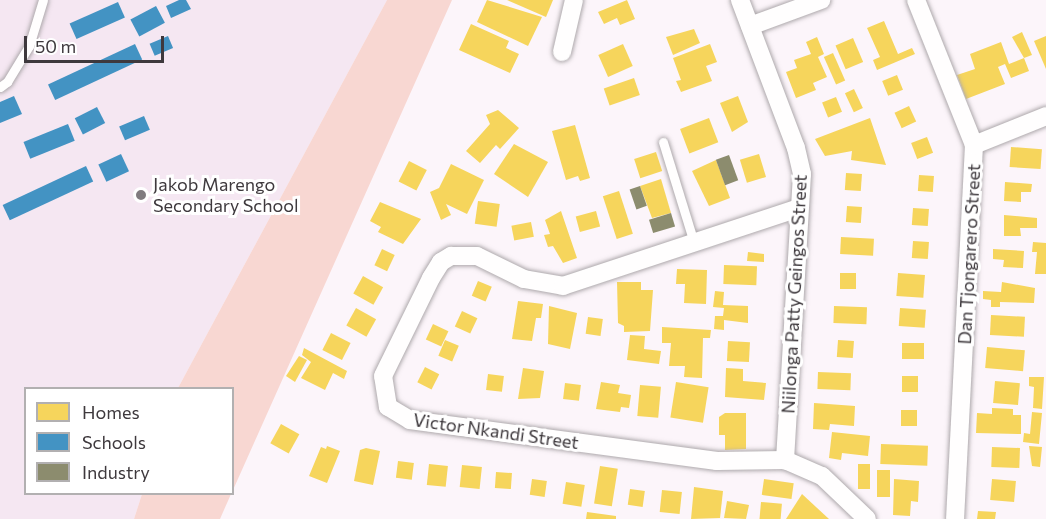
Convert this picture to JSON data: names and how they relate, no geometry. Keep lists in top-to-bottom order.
{
  "streets": {
    "street": ["Dan Tjongarero Street", "Niilonga Patty Geingos Street", "Victor Nkandi Street"]
  },
  "crossings": [
    ["Niilonga Patty Geingos Street", "Victor Nkandi Street"]
  ],
  "places": ["Jakob Marengo Secondary School"],
  "legend": ["Homes", "Schools", "Industry"],
  "scale_bar": "50 m"
}
